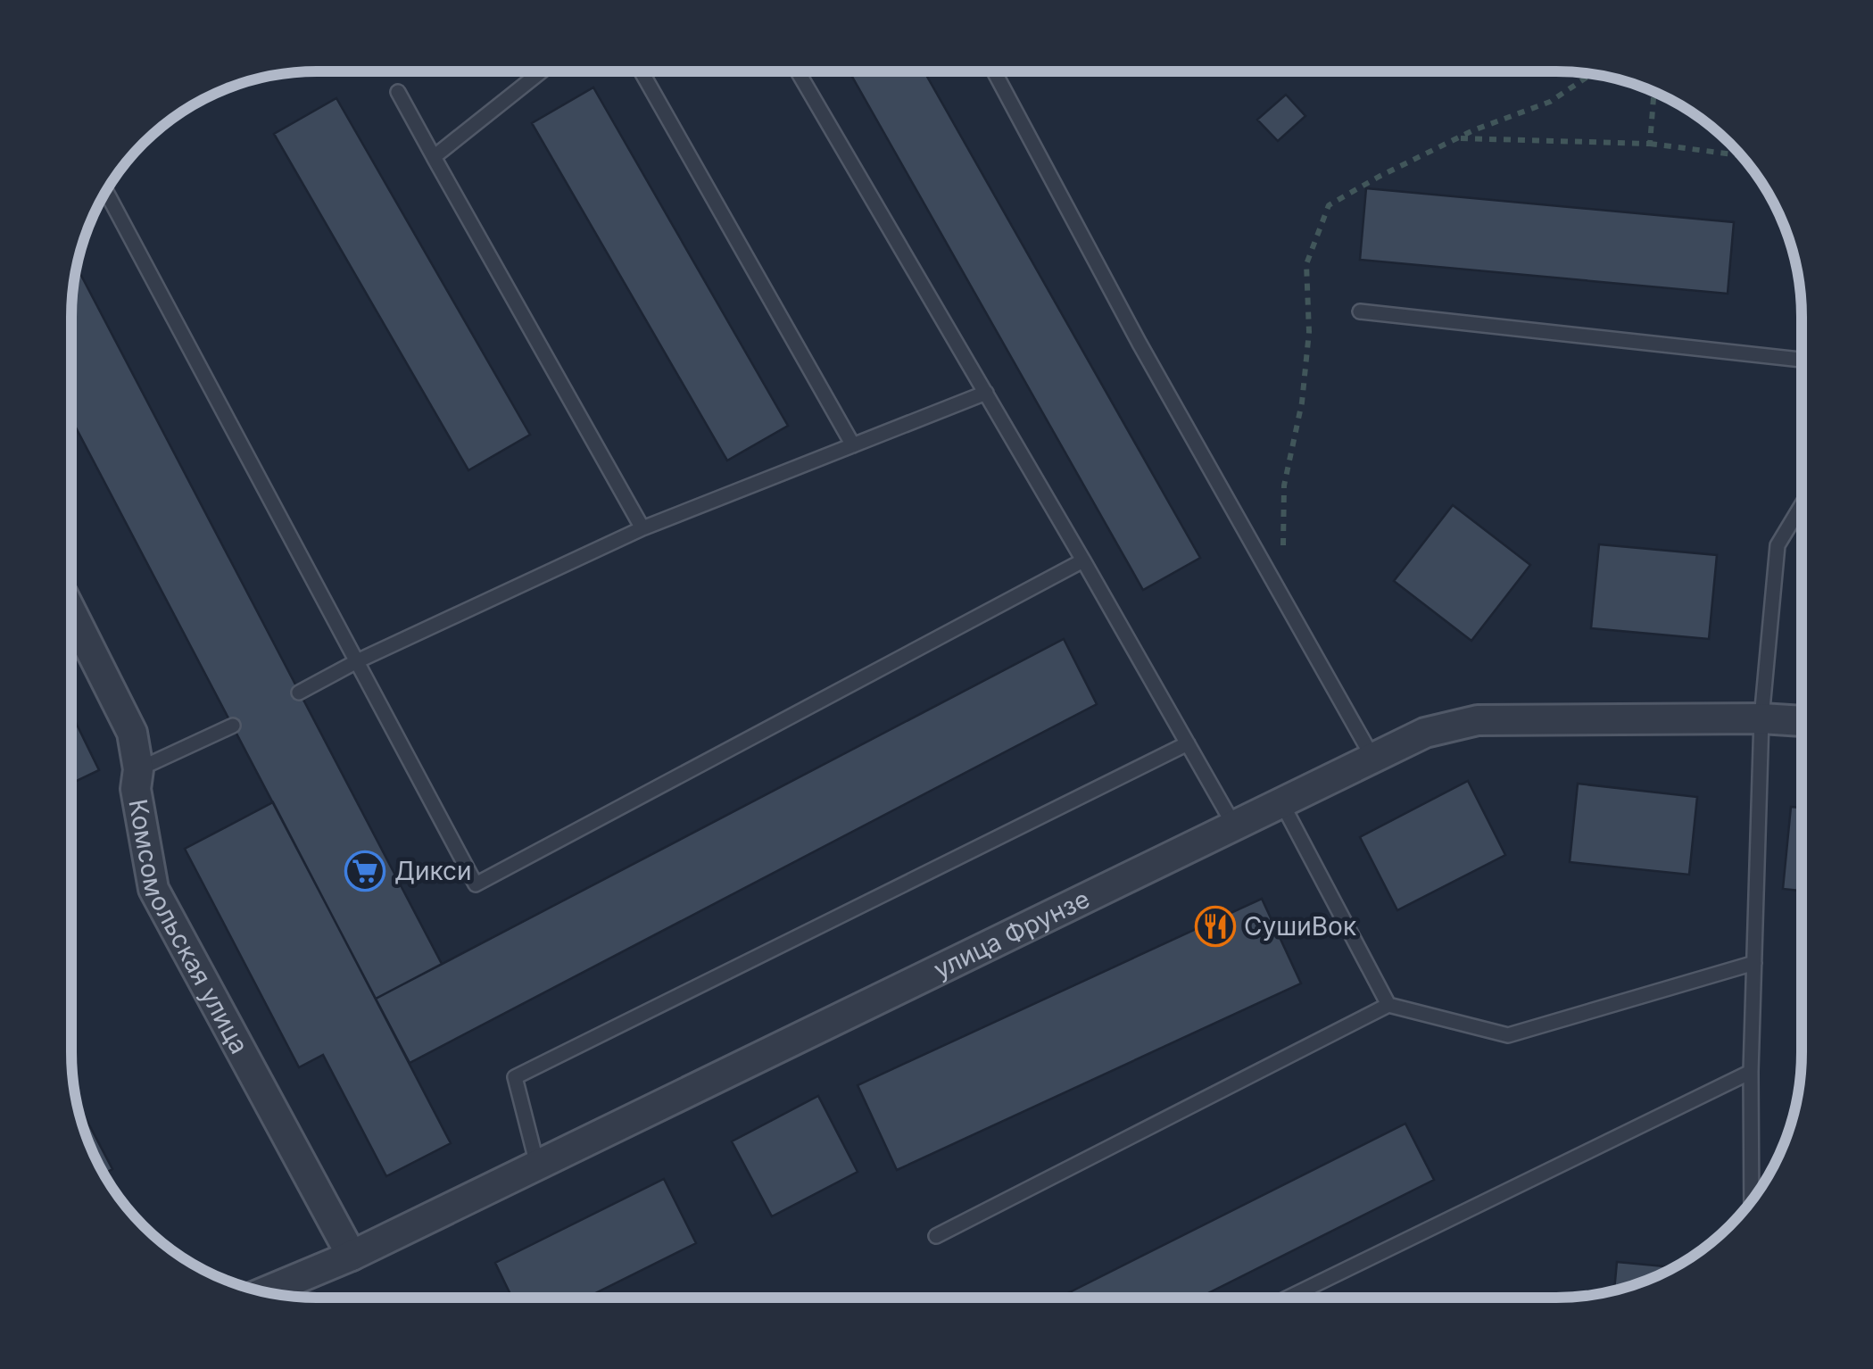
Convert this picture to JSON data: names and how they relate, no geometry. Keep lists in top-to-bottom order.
{
  "streets": {
    "street": ["Комсомольская улица", "улица Фрунзе"]
  },
  "crossings": [
    ["Комсомольская улица", "улица Фрунзе"]
  ],
  "places": {
    "supermarket": ["Дикси"],
    "restaurant": ["СушиВок"]
  }
}
